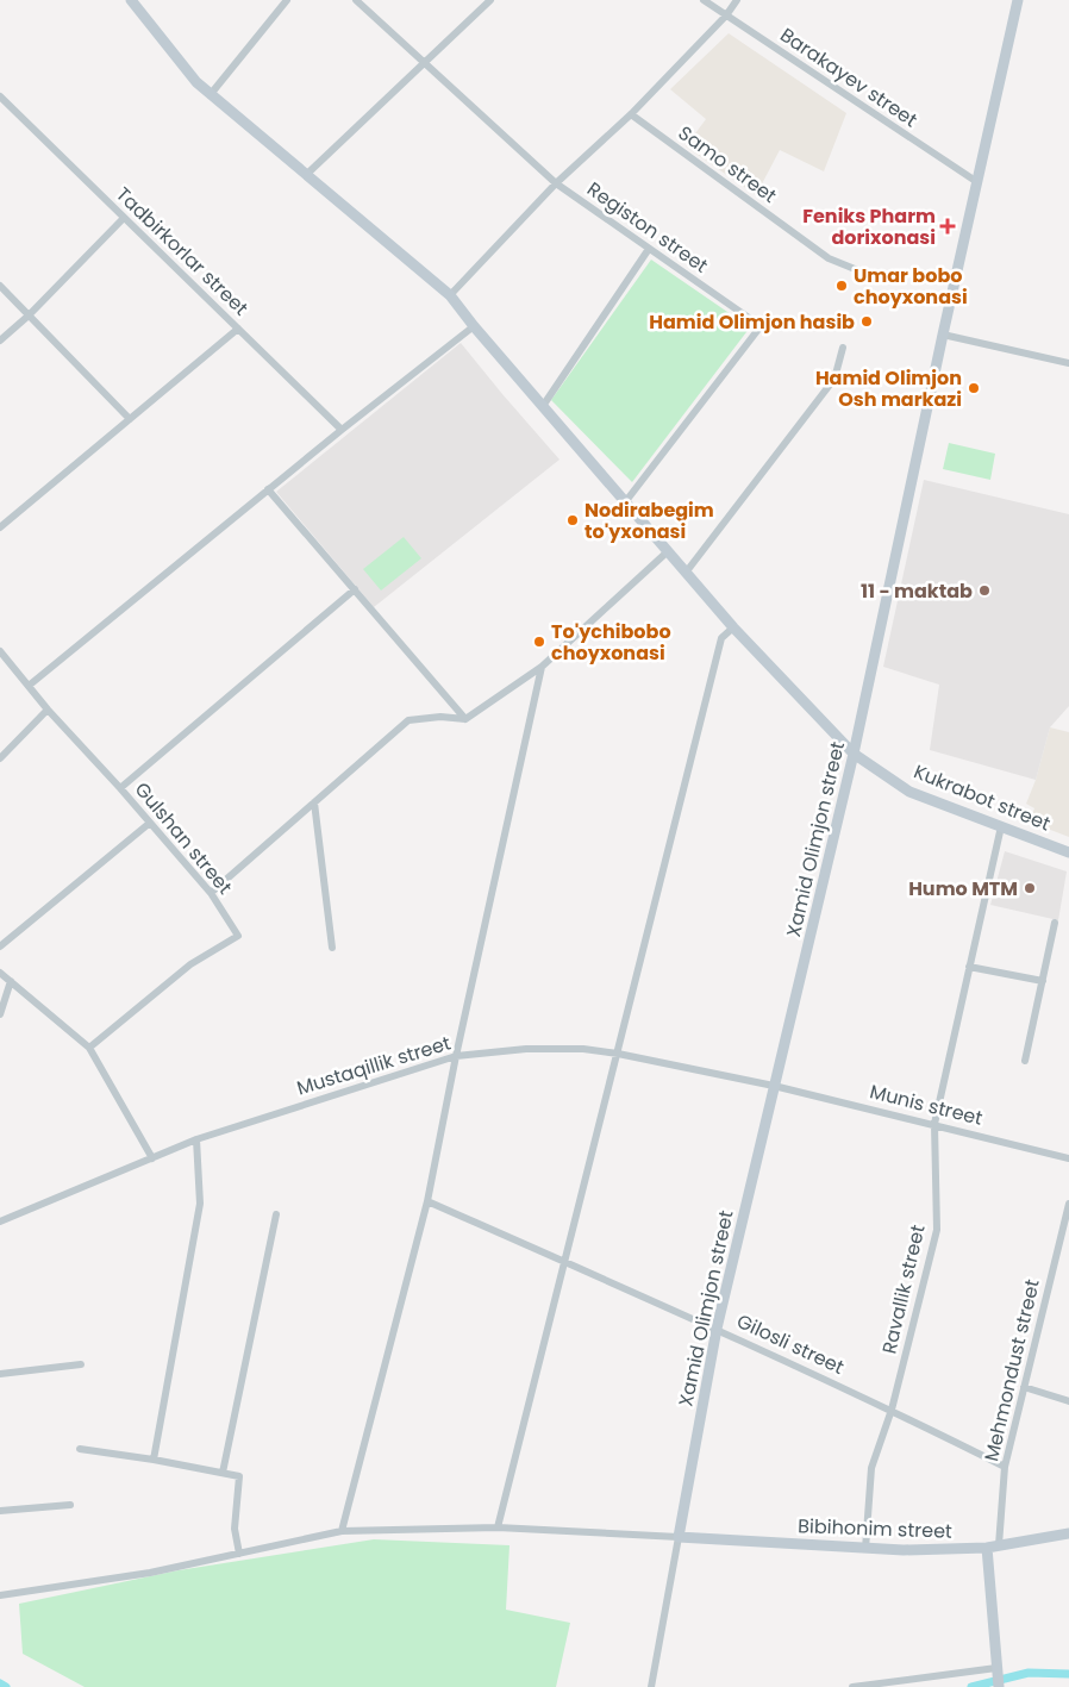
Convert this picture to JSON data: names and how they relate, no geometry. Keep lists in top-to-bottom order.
{
  "streets": {
    "main road": ["Kukrabot street", "Xamid Olimjon street", "Bibihonim street"],
    "street": [
      "Barakayev street",
      "Samo street",
      "Registon street",
      "Tadbirkorlar street",
      "Gulshan street",
      "Mustaqillik street",
      "Munis street",
      "Ravallik street",
      "Gilosli street",
      "Mehmondust street"
    ]
  },
  "crossings": [
    ["Barakayev street", "Xamid Olimjon street"],
    ["Registon street", "Kukrabot street"],
    ["Kukrabot street", "Xamid Olimjon street"],
    ["Kukrabot street", "Ravallik street"],
    ["Xamid Olimjon street", "Mustaqillik street"],
    ["Xamid Olimjon street", "Munis street"],
    ["Xamid Olimjon street", "Gilosli street"],
    ["Xamid Olimjon street", "Bibihonim street"],
    ["Mustaqillik street", "Munis street"],
    ["Munis street", "Ravallik street"],
    ["Ravallik street", "Gilosli street"],
    ["Ravallik street", "Bibihonim street"],
    ["Gilosli street", "Mehmondust street"],
    ["Mehmondust street", "Bibihonim street"]
  ],
  "places": {
    "health": ["Feniks Pharm dorixonasi"],
    "other": [
      "Umar bobo choyxonasi",
      "Hamid Olimjon hasib",
      "Hamid Olimjon Osh markazi",
      "Nodirabegim to'yxonasi",
      "11 - maktab",
      "To'ychibobo choyxonasi",
      "Humo MTM"
    ]
  }
}
